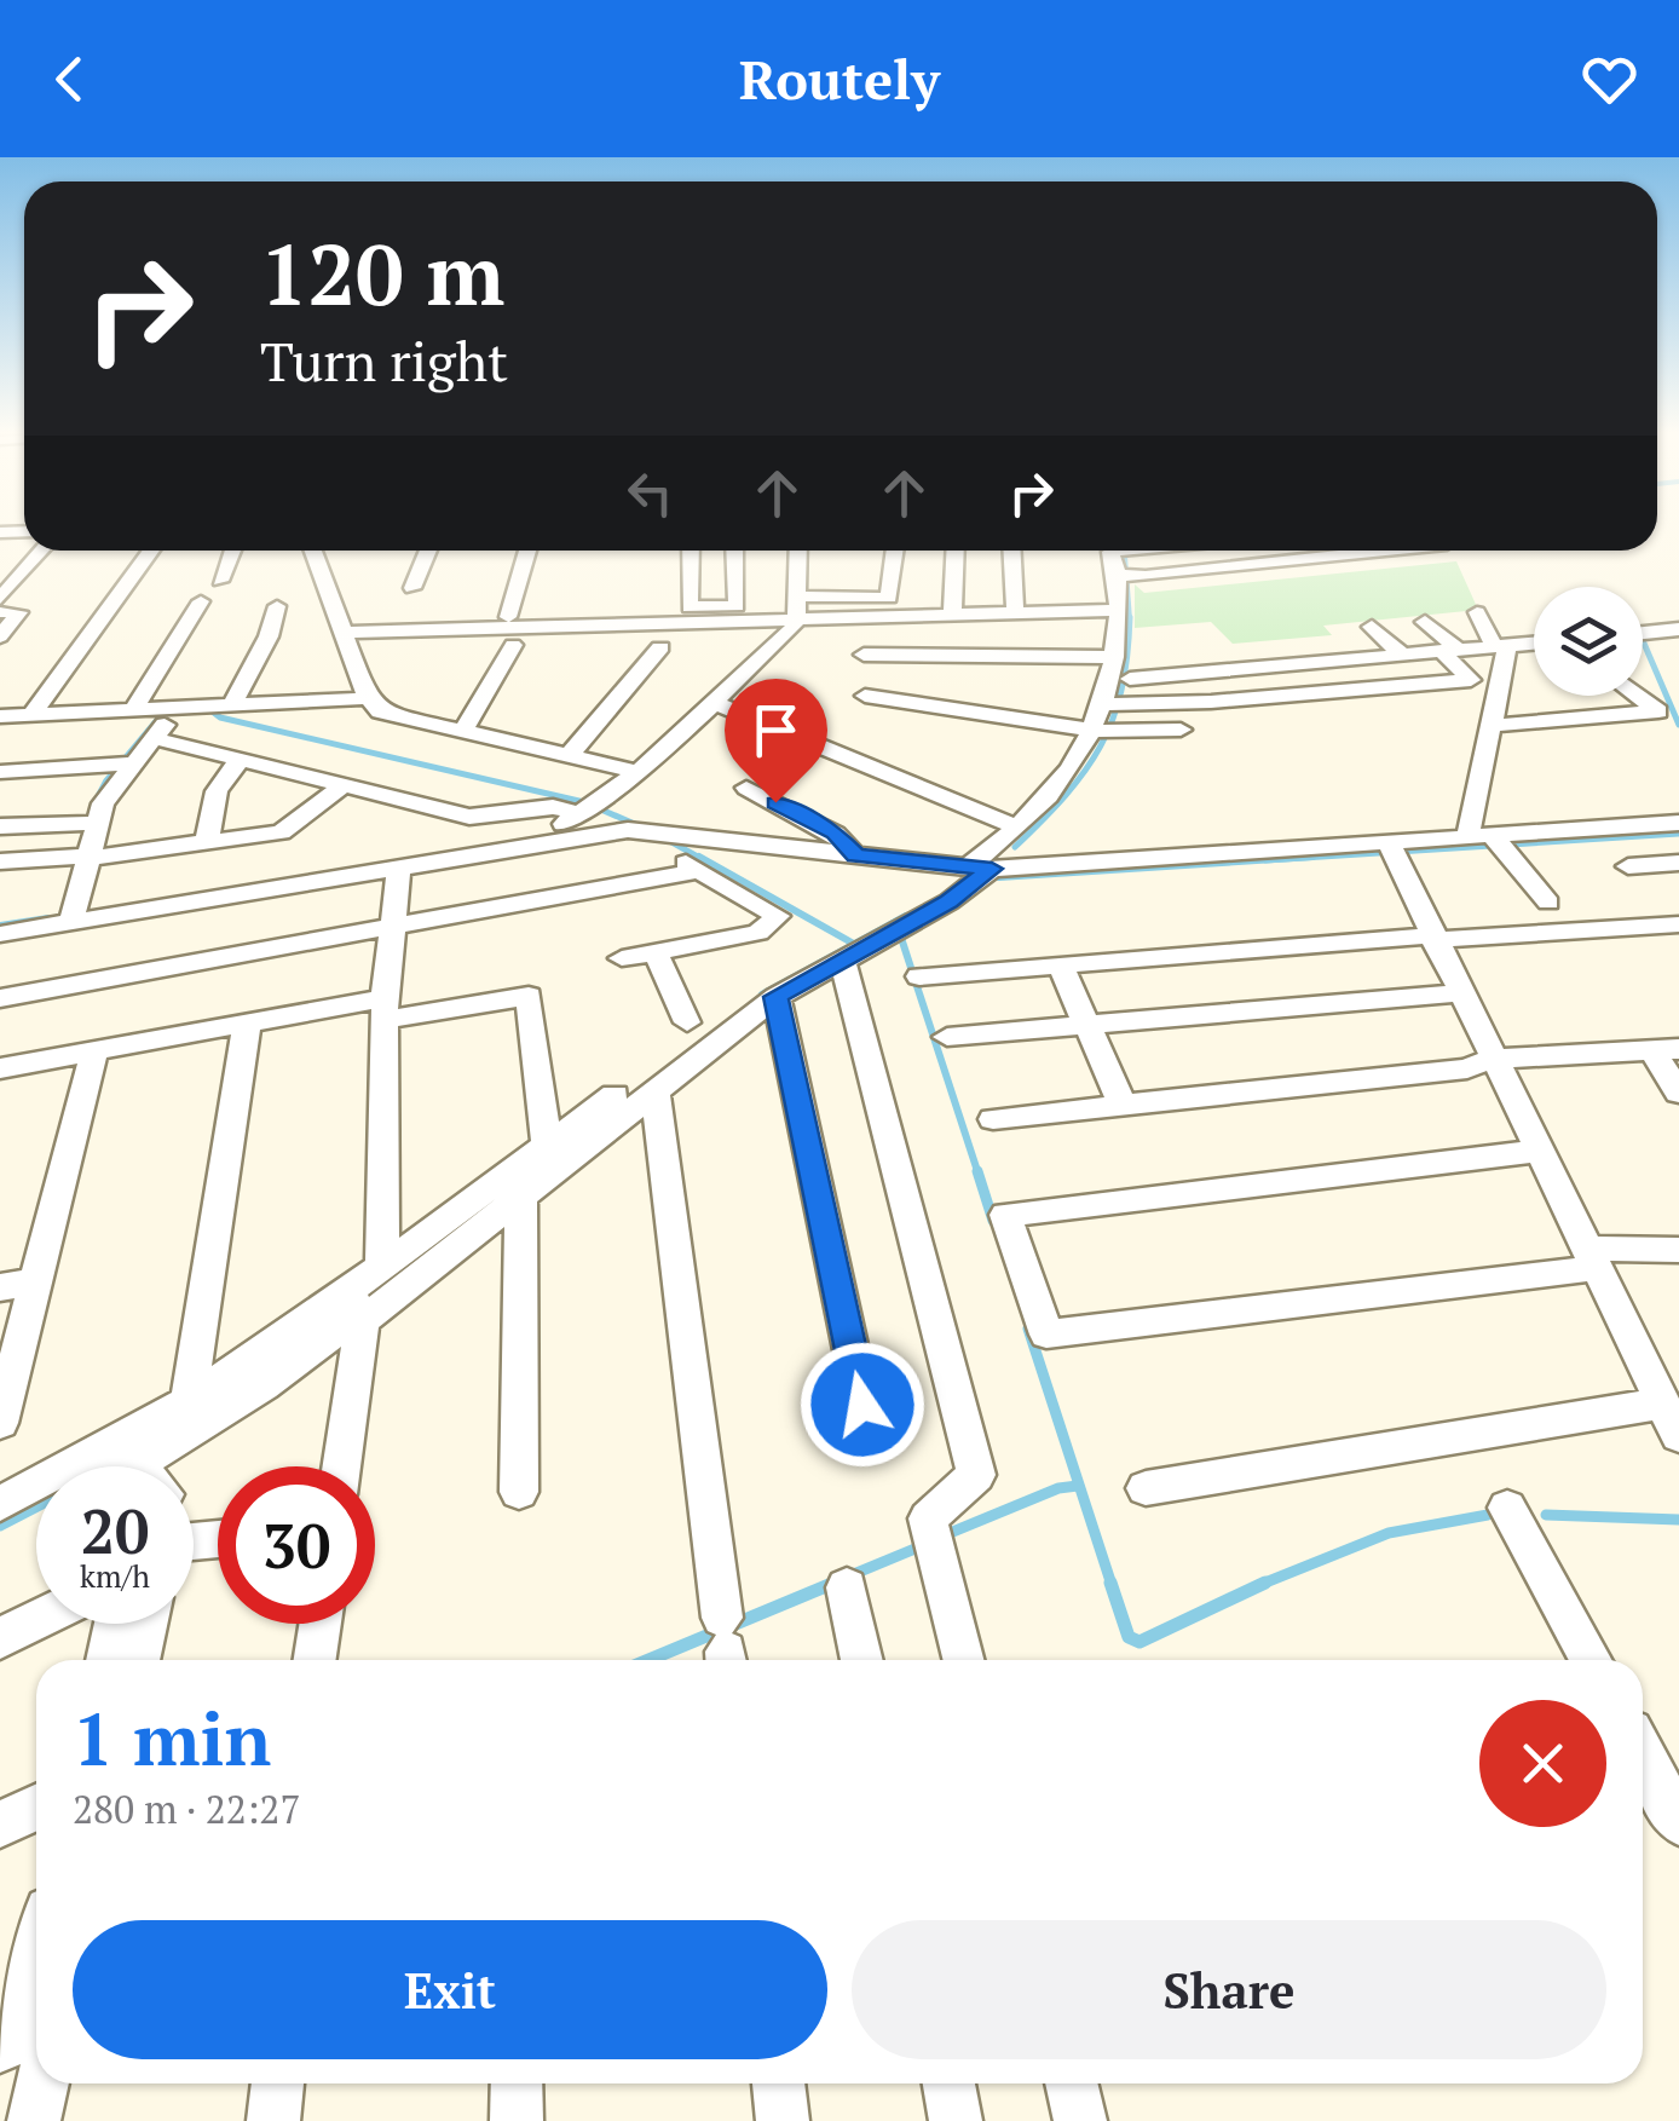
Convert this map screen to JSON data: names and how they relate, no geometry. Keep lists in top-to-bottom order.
{
  "page": {
    "header": "Routely",
    "turn": ["120 m", "Turn right"],
    "speed": "20 km/h",
    "limit": "30",
    "heading": ["1 min", "280 m · 22:27"],
    "buttons": ["Exit", "Share"]
  }
}
